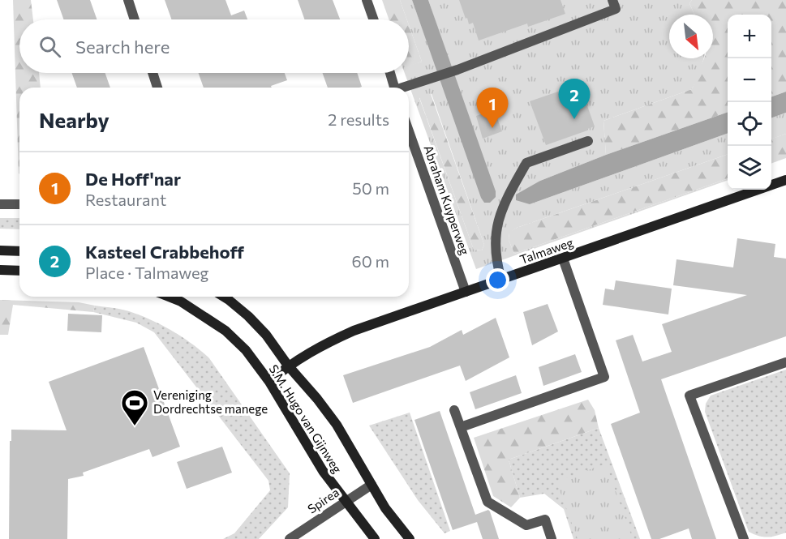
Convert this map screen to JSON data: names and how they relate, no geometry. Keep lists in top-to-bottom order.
{
  "streets": {
    "street": [
      "Abraham Kuyperweg",
      "Talmaweg",
      "S.M. Hugo van Gijnweg",
      "Spirea"
    ]
  },
  "crossings": [
    ["Abraham Kuyperweg", "Talmaweg"],
    ["Talmaweg", "S.M. Hugo van Gijnweg"],
    ["S.M. Hugo van Gijnweg", "Spirea"]
  ],
  "places": {
    "sports": ["Vereniging Dordrechtse manege"]
  },
  "north": "bottom right",
  "page": {
    "map_buttons": ["+", "−"],
    "search": "Search here",
    "pins": ["2", "1"],
    "heading": ["Nearby", "2 results"],
    "list": [
      {
        "mark": "1",
        "name": "De Hoff'nar",
        "note": "Restaurant",
        "value": "50 m"
      },
      {
        "mark": "2",
        "name": "Kasteel Crabbehoff",
        "note": "Place · Talmaweg",
        "value": "60 m"
      }
    ]
  }
}
